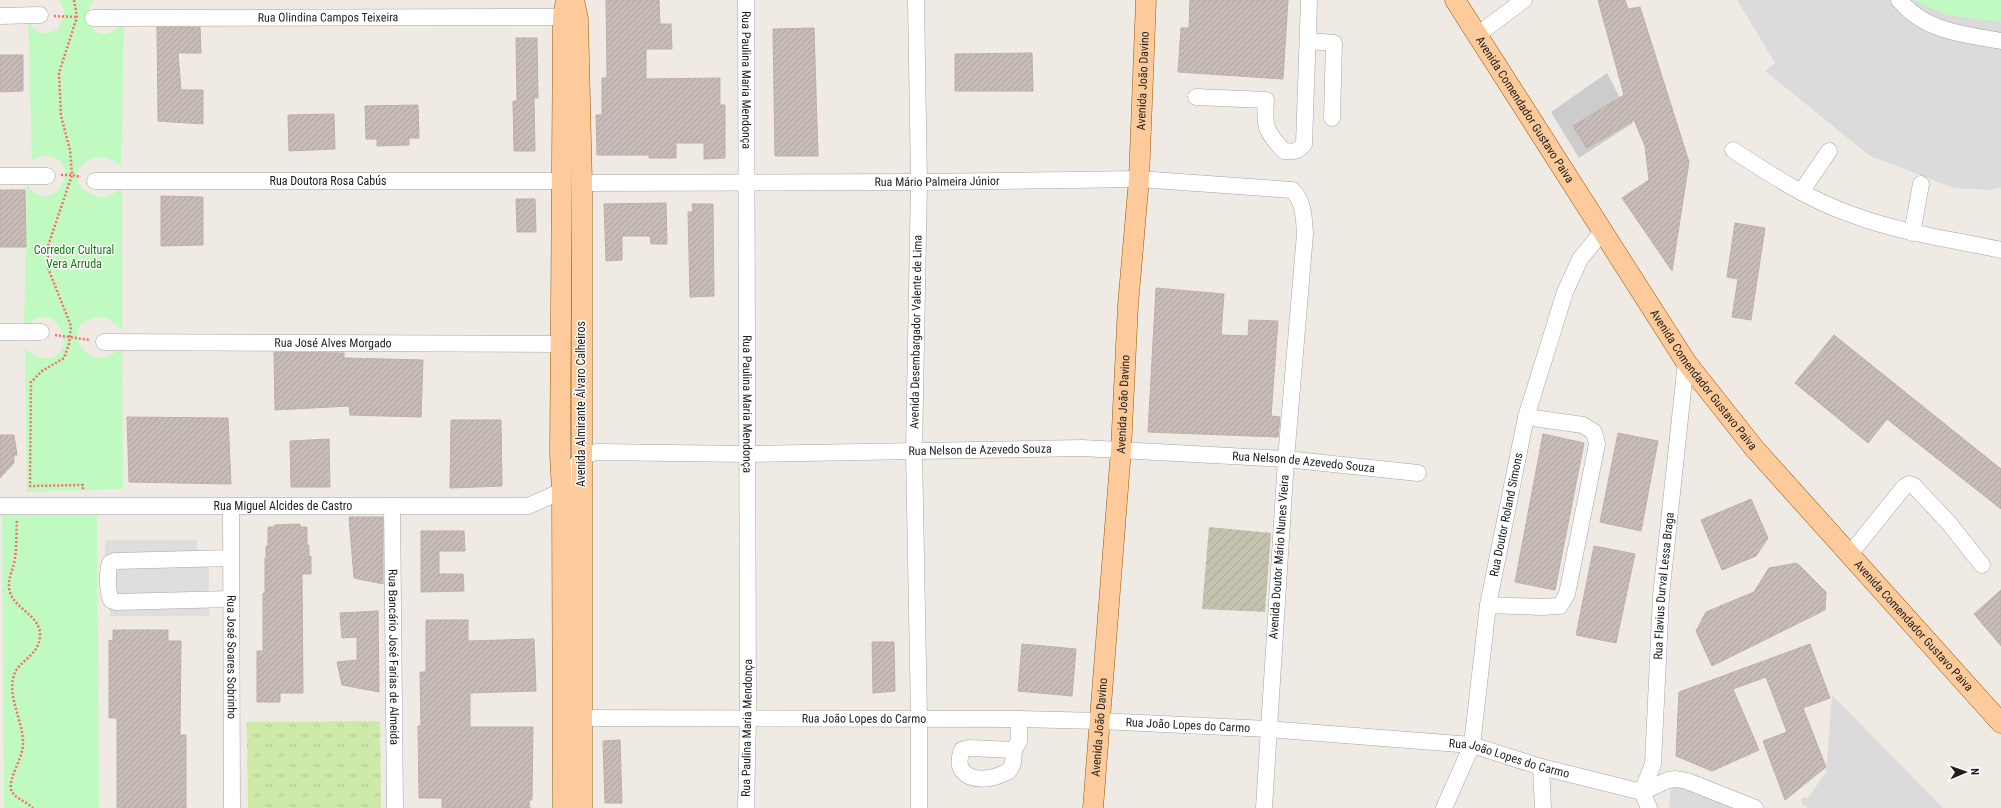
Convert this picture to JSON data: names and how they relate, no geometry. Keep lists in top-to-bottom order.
{
  "streets": {
    "main road": ["Avenida João Davino", "Avenida Comendador Gustavo Paiva", "Avenida Almirante Álvaro Calheiros"],
    "street": [
      "Rua Olindina Campos Teixeira",
      "Rua Paulina Maria Mendonça",
      "Rua Doutora Rosa Cabús",
      "Rua Mário Palmeira Júnior",
      "Avenida Desembargador Valente de Lima",
      "Rua José Alves Morgado",
      "Rua Nelson de Azevedo Souza",
      "Rua Miguel Alcides de Castro",
      "Rua Doutor Roland Simons",
      "Avenida Doutor Mário Nunes Vieira",
      "Rua Flavius Durval Lessa Braga",
      "Rua José Soares Sobrinho",
      "Rua Bancário José Farias de Almeida",
      "Rua João Lopes do Carmo"
    ]
  },
  "crossings": [
    ["Rua Olindina Campos Teixeira", "Avenida Almirante Álvaro Calheiros"],
    ["Rua Paulina Maria Mendonça", "Rua Mário Palmeira Júnior"],
    ["Rua Paulina Maria Mendonça", "Rua Nelson de Azevedo Souza"],
    ["Rua Paulina Maria Mendonça", "Rua João Lopes do Carmo"],
    ["Avenida João Davino", "Rua Mário Palmeira Júnior"],
    ["Avenida João Davino", "Rua Nelson de Azevedo Souza"],
    ["Avenida João Davino", "Rua João Lopes do Carmo"],
    ["Avenida Comendador Gustavo Paiva", "Rua Doutor Roland Simons"],
    ["Avenida Comendador Gustavo Paiva", "Rua Flavius Durval Lessa Braga"],
    ["Rua Doutora Rosa Cabús", "Avenida Almirante Álvaro Calheiros"],
    ["Rua Mário Palmeira Júnior", "Avenida Desembargador Valente de Lima"],
    ["Rua Mário Palmeira Júnior", "Avenida Almirante Álvaro Calheiros"],
    ["Rua Mário Palmeira Júnior", "Avenida Doutor Mário Nunes Vieira"],
    ["Avenida Desembargador Valente de Lima", "Rua Nelson de Azevedo Souza"],
    ["Avenida Desembargador Valente de Lima", "Rua João Lopes do Carmo"],
    ["Rua José Alves Morgado", "Avenida Almirante Álvaro Calheiros"],
    ["Avenida Almirante Álvaro Calheiros", "Rua Nelson de Azevedo Souza"],
    ["Avenida Almirante Álvaro Calheiros", "Rua Miguel Alcides de Castro"],
    ["Avenida Almirante Álvaro Calheiros", "Rua João Lopes do Carmo"],
    ["Rua Nelson de Azevedo Souza", "Avenida Doutor Mário Nunes Vieira"],
    ["Rua Miguel Alcides de Castro", "Rua José Soares Sobrinho"],
    ["Rua Miguel Alcides de Castro", "Rua Bancário José Farias de Almeida"],
    ["Rua Doutor Roland Simons", "Rua João Lopes do Carmo"],
    ["Avenida Doutor Mário Nunes Vieira", "Rua João Lopes do Carmo"],
    ["Rua Flavius Durval Lessa Braga", "Rua João Lopes do Carmo"]
  ],
  "parks": ["Corredor Cultural Vera Arruda"],
  "north": "right"
}
